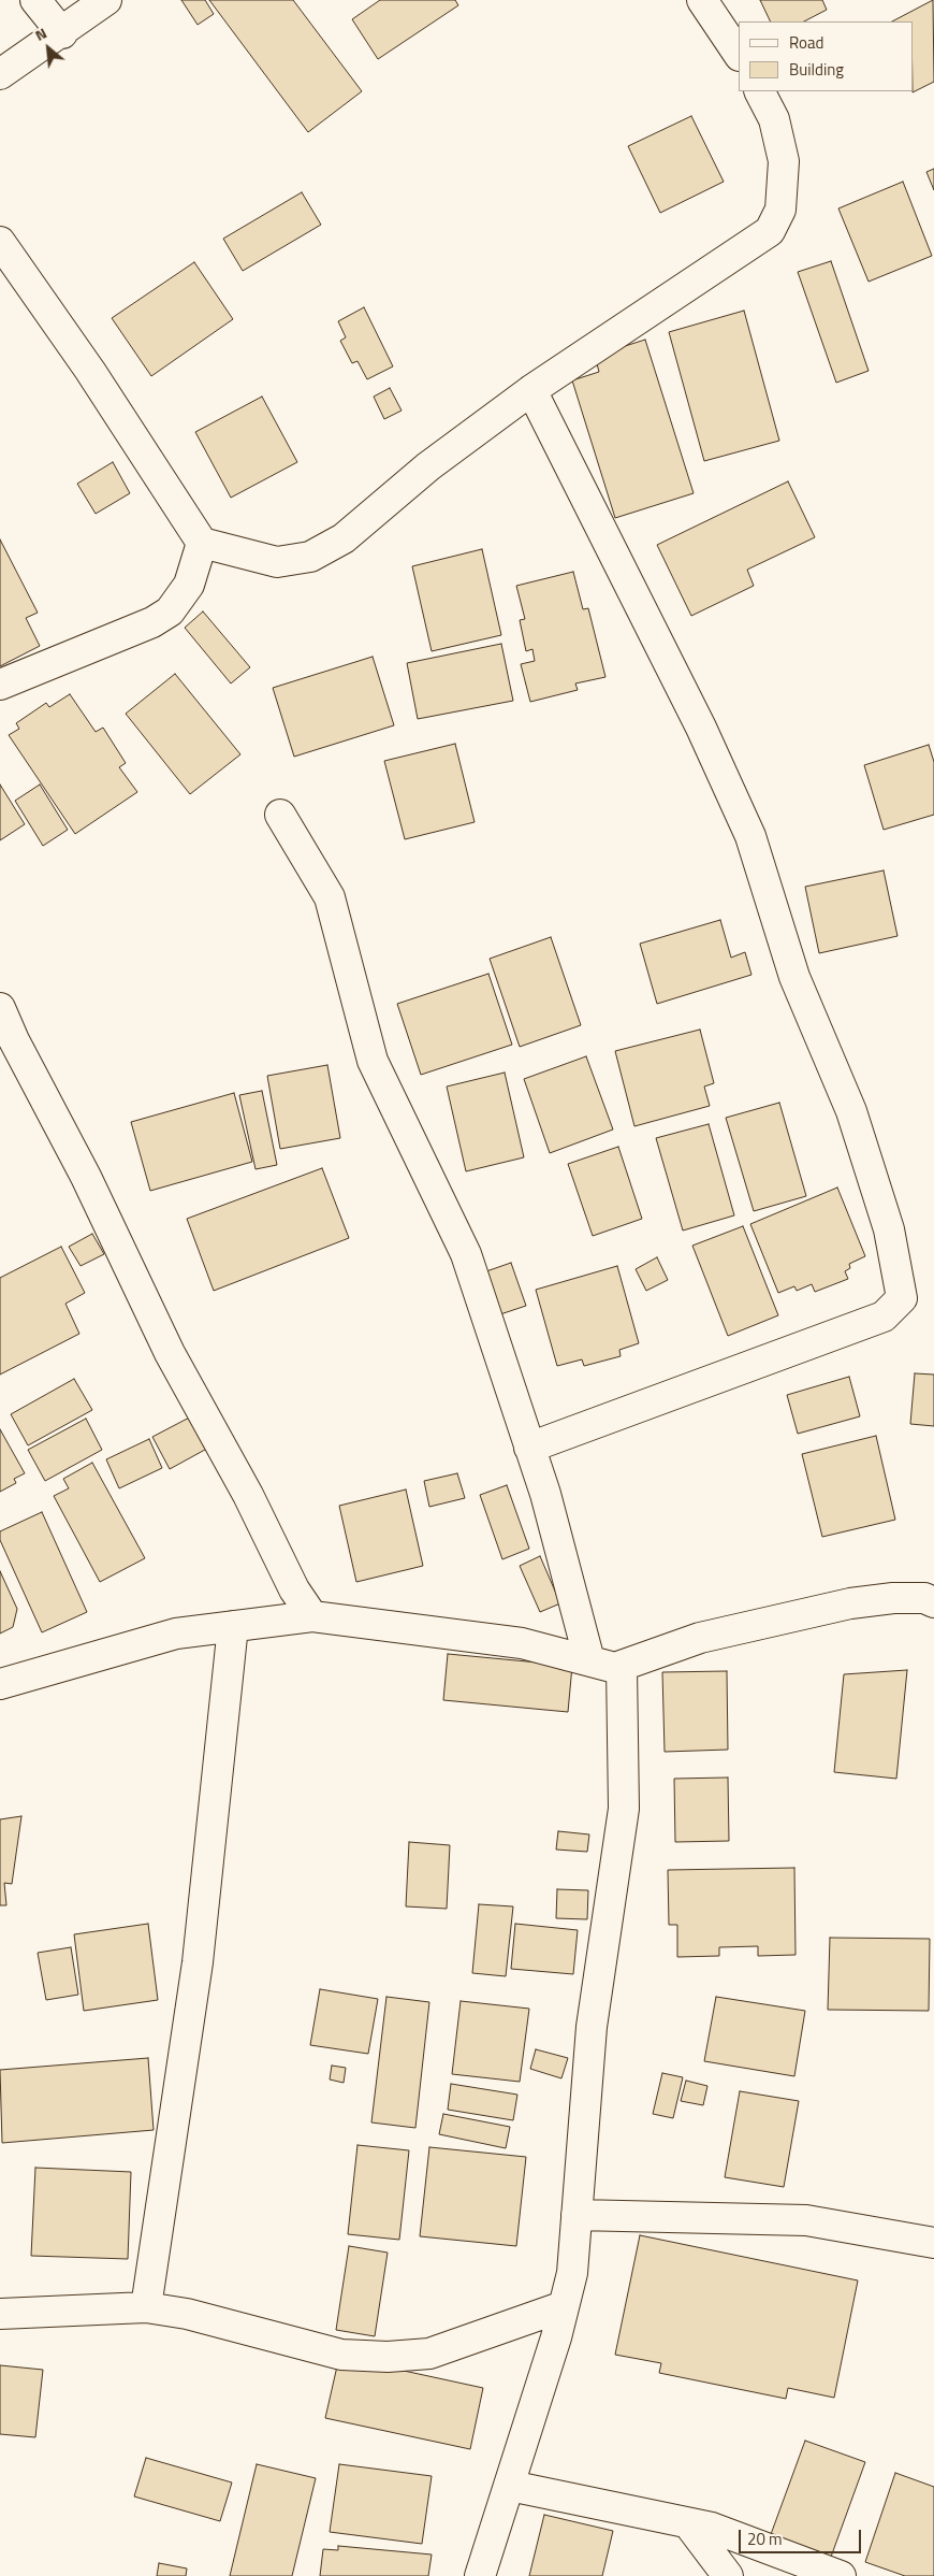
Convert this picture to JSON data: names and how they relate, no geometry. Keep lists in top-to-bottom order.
{
  "legend": ["Road", "Building"],
  "scale_bar": "20 m",
  "north": "top left"
}
